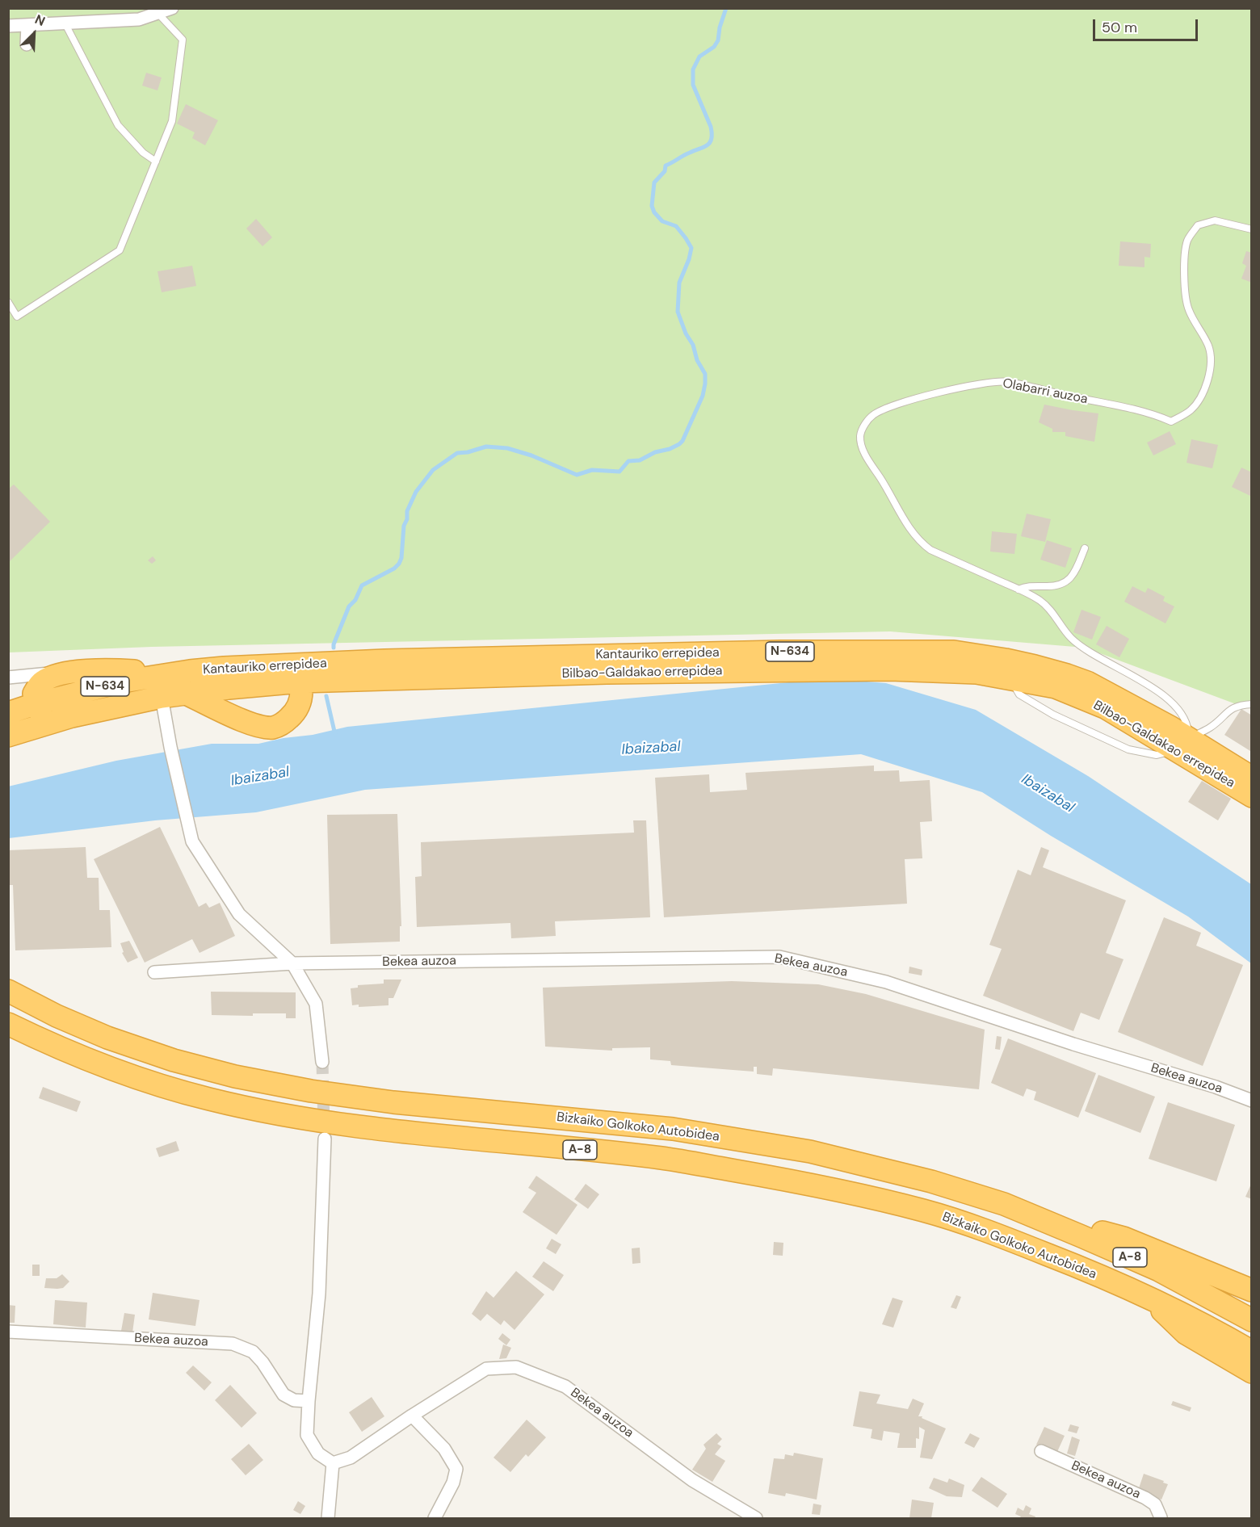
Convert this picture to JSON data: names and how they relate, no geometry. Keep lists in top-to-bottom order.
{
  "streets": {
    "highway": [
      "N-634",
      "Kantauriko errepidea",
      "Bilbao-Galdakao errepidea",
      "Bizkaiko Golkoko Autobidea",
      "A-8"
    ],
    "street": ["Bekea auzoa"],
    "lane": ["Olabarri auzoa"]
  },
  "crossings": [
    ["Olabarri auzoa", "Kantauriko errepidea"],
    ["Olabarri auzoa", "Bilbao-Galdakao errepidea"],
    ["N-634", "Kantauriko errepidea"],
    ["Kantauriko errepidea", "Bilbao-Galdakao errepidea"]
  ],
  "water": ["Ibaizabal"],
  "scale_bar": "50 m",
  "north": "top right"
}
